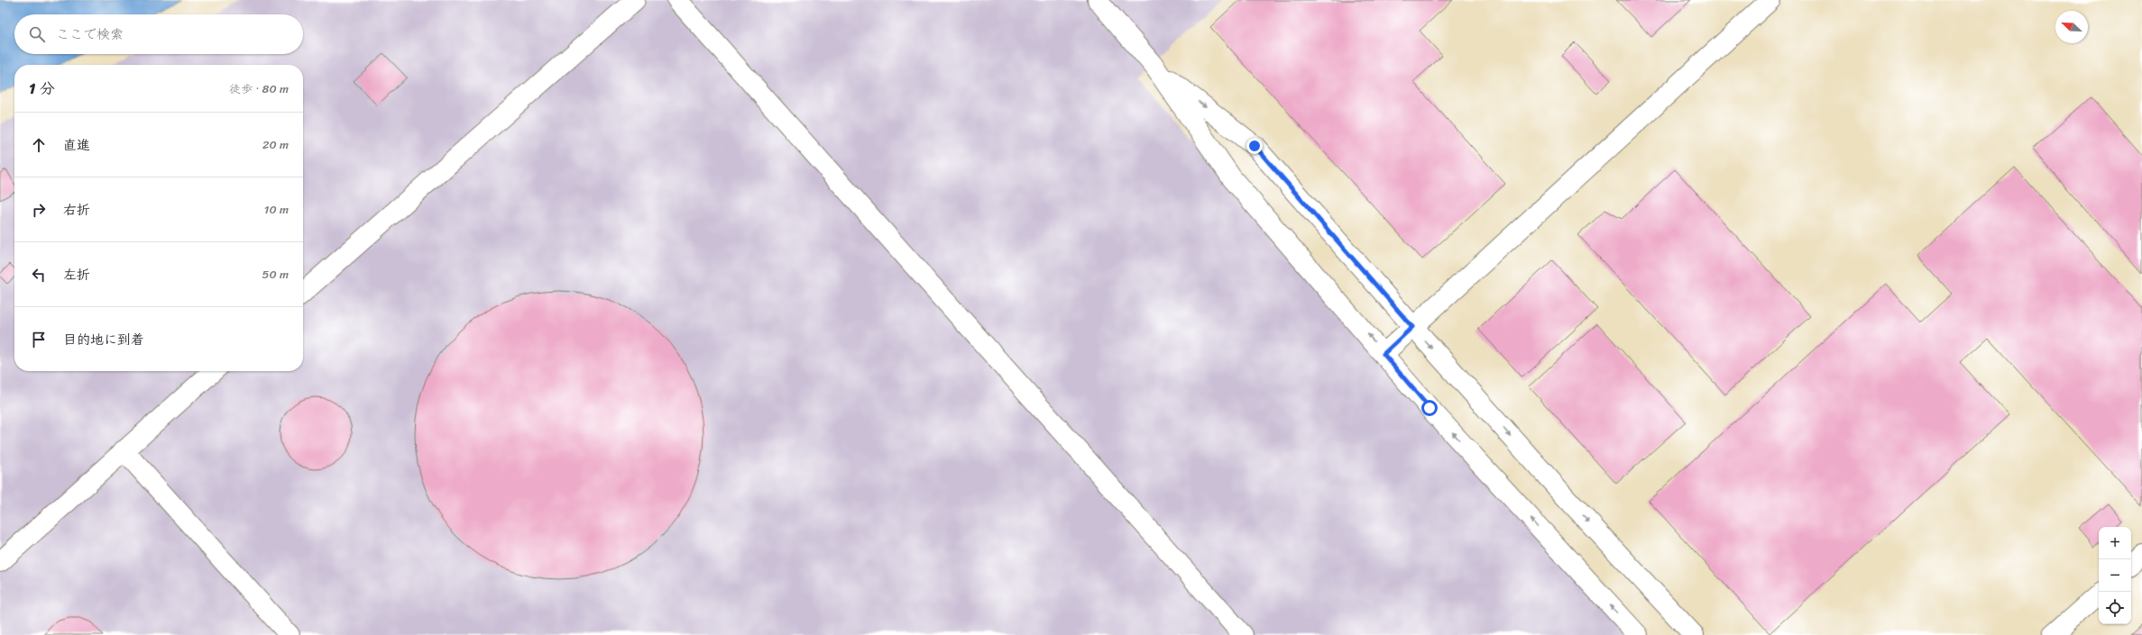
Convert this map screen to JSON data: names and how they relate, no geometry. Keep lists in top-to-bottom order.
{
  "north": "top left",
  "page": {
    "search": "ここで検索",
    "heading": ["1 分", "徒歩 · 80 m"],
    "list": [
      ["直進", "20 m"],
      ["右折", "10 m"],
      ["左折", "50 m"],
      "目的地に到着"
    ],
    "map_buttons": ["+", "−"]
  }
}
